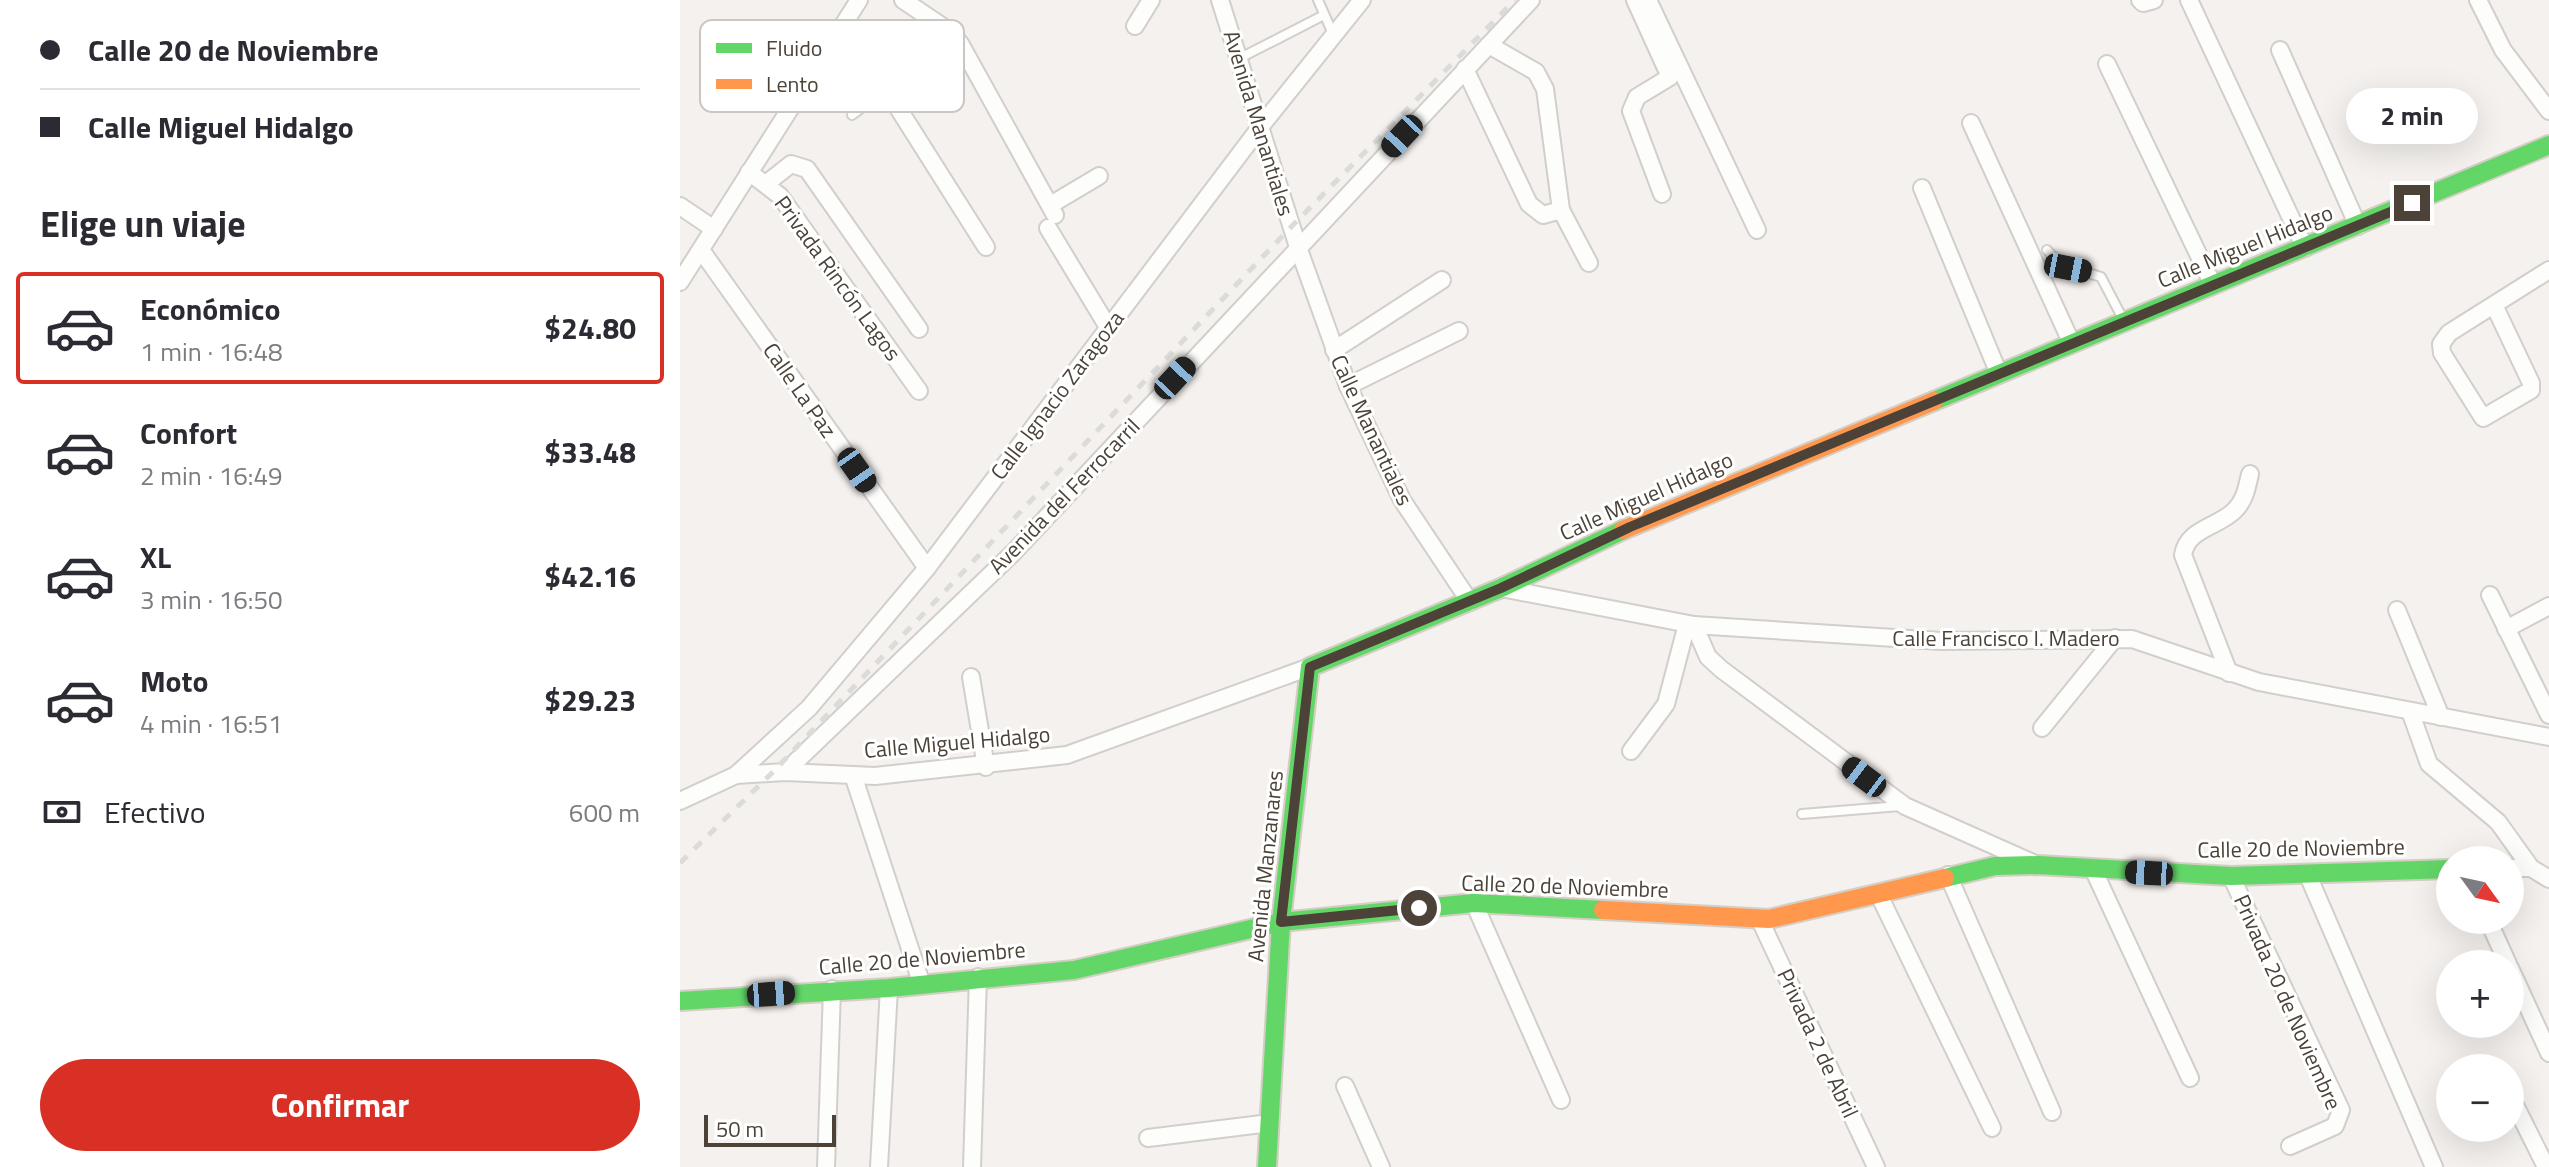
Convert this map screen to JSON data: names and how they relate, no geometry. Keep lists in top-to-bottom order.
{
  "streets": {
    "street": [
      "Avenida Manantiales",
      "Calle Miguel Hidalgo",
      "Privada Rincón Lagos",
      "Calle La Paz",
      "Calle Ignacio Zaragoza",
      "Calle Manantiales",
      "Avenida del Ferrocarril",
      "Calle Francisco I. Madero",
      "Calle 20 de Noviembre",
      "Avenida Manzanares",
      "Privada 20 de Noviembre",
      "Privada 2 de Abril"
    ]
  },
  "crossings": [
    ["Avenida Manantiales", "Calle Ignacio Zaragoza"],
    ["Avenida Manantiales", "Calle Manantiales"],
    ["Avenida Manantiales", "Avenida del Ferrocarril"],
    ["Calle Miguel Hidalgo", "Calle Ignacio Zaragoza"],
    ["Calle Miguel Hidalgo", "Calle Manantiales"],
    ["Calle Miguel Hidalgo", "Avenida del Ferrocarril"],
    ["Calle Miguel Hidalgo", "Calle Francisco I. Madero"],
    ["Calle Miguel Hidalgo", "Avenida Manzanares"],
    ["Calle La Paz", "Calle Ignacio Zaragoza"],
    ["Calle Manantiales", "Avenida del Ferrocarril"],
    ["Calle 20 de Noviembre", "Avenida Manzanares"],
    ["Calle 20 de Noviembre", "Privada 20 de Noviembre"],
    ["Calle 20 de Noviembre", "Privada 2 de Abril"]
  ],
  "legend": ["Fluido", "Lento"],
  "scale_bar": "50 m",
  "north": "bottom right",
  "page": {
    "banner": ["Calle 20 de Noviembre", "Calle Miguel Hidalgo"],
    "bubble": "2 min",
    "heading": "Elige un viaje",
    "list": [
      {
        "name": "Económico",
        "note": "1 min · 16:48",
        "value": "$24.80"
      },
      {
        "name": "Confort",
        "note": "2 min · 16:49",
        "value": "$33.48"
      },
      {
        "name": "XL",
        "note": "3 min · 16:50",
        "value": "$42.16"
      },
      {
        "name": "Moto",
        "note": "4 min · 16:51",
        "value": "$29.23"
      }
    ],
    "pay": ["Efectivo", "600 m"],
    "map_buttons": ["+", "−"],
    "buttons": "Confirmar",
    "scale": "50 m"
  }
}
